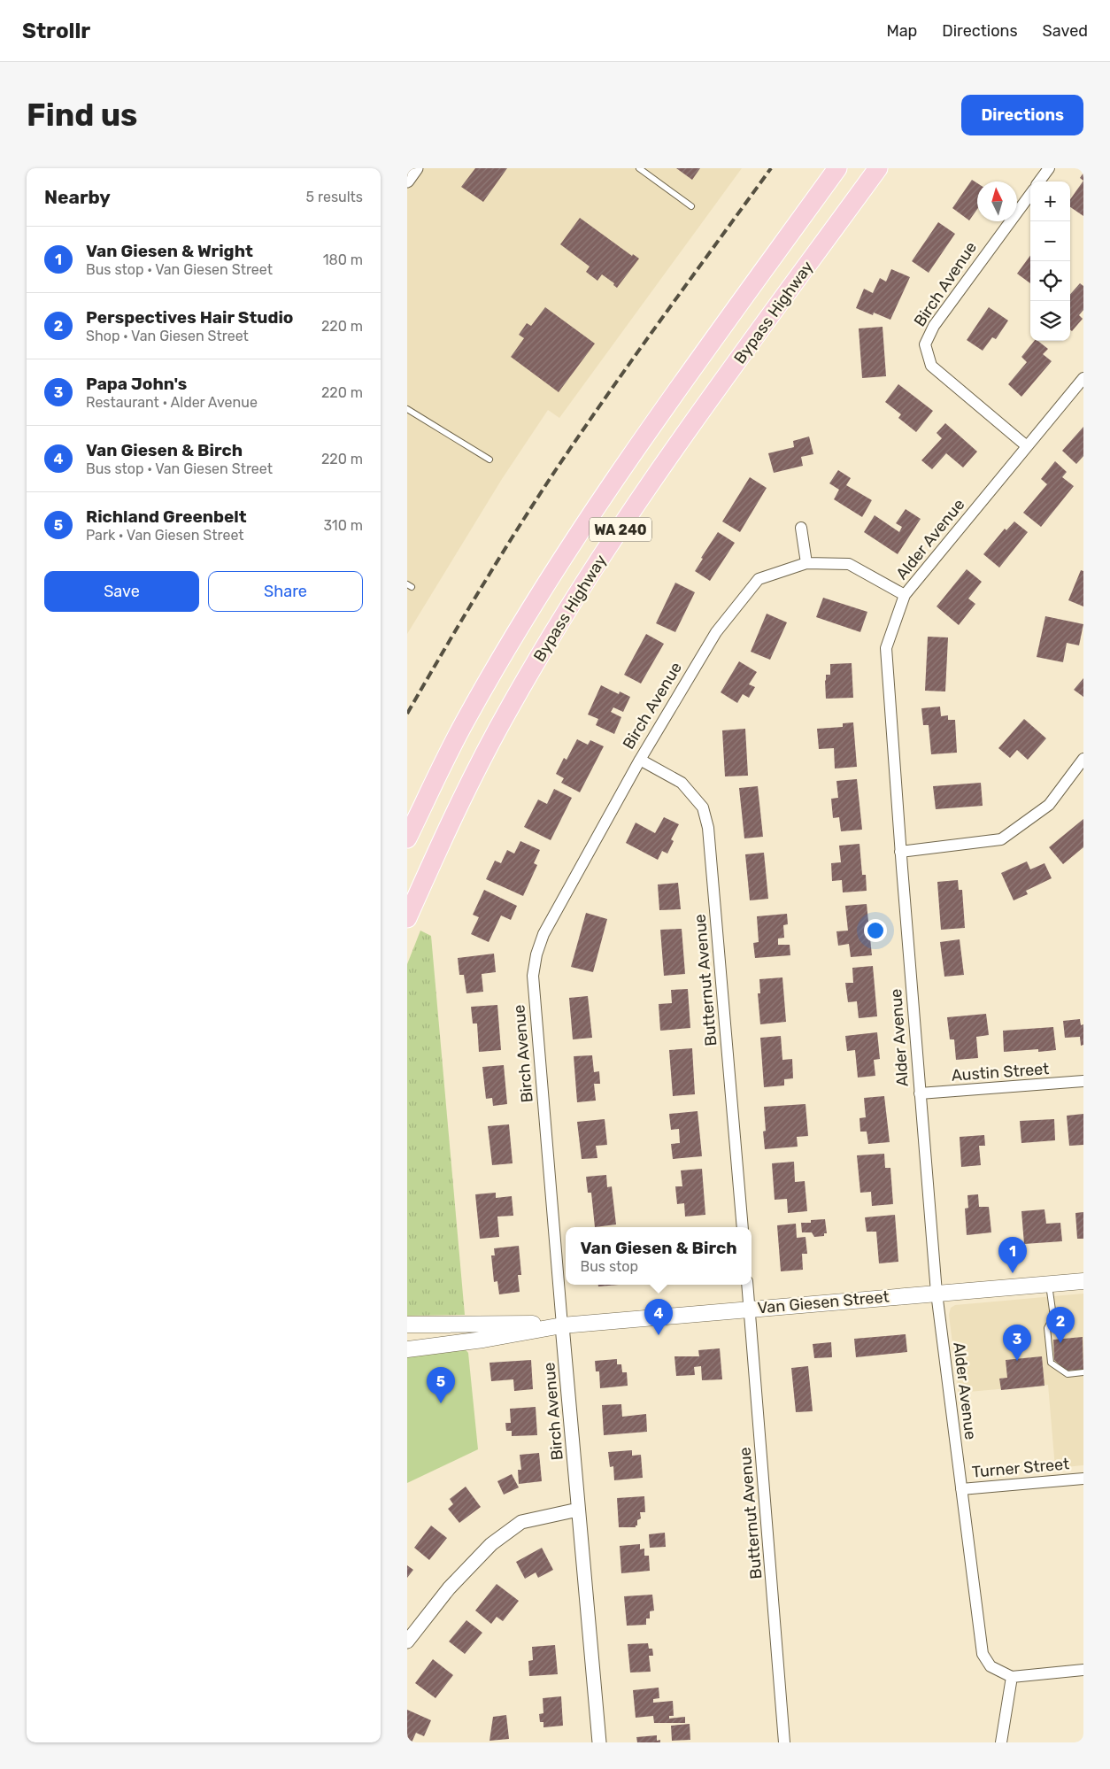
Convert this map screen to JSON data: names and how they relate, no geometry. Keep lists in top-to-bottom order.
{
  "streets": {
    "highway": ["Bypass Highway", "WA 240"],
    "main road": ["Van Giesen Street"],
    "street": [
      "Birch Avenue",
      "Alder Avenue",
      "Butternut Avenue",
      "Austin Street",
      "Turner Street"
    ]
  },
  "crossings": [
    ["Birch Avenue", "Alder Avenue"],
    ["Birch Avenue", "Butternut Avenue"],
    ["Birch Avenue", "Van Giesen Street"],
    ["Alder Avenue", "Austin Street"],
    ["Alder Avenue", "Van Giesen Street"],
    ["Alder Avenue", "Turner Street"],
    ["Butternut Avenue", "Van Giesen Street"]
  ],
  "north": "top",
  "page": {
    "header": "Strollr",
    "nav": ["Map", "Directions", "Saved"],
    "buttons": [
      "Directions",
      ["Save", "Share"]
    ],
    "title": "Find us",
    "heading": ["Nearby", "5 results"],
    "map_buttons": ["+", "−"],
    "list": [
      {
        "mark": "1",
        "name": "Van Giesen & Wright",
        "note": "Bus stop · Van Giesen Street",
        "value": "180 m"
      },
      {
        "mark": "2",
        "name": "Perspectives Hair Studio",
        "note": "Shop · Van Giesen Street",
        "value": "220 m"
      },
      {
        "mark": "3",
        "name": "Papa John's",
        "note": "Restaurant · Alder Avenue",
        "value": "220 m"
      },
      {
        "mark": "4",
        "name": "Van Giesen & Birch",
        "note": "Bus stop · Van Giesen Street",
        "value": "220 m"
      },
      {
        "mark": "5",
        "name": "Richland Greenbelt",
        "note": "Park · Van Giesen Street",
        "value": "310 m"
      }
    ],
    "popup": ["Van Giesen & Birch", "Bus stop"],
    "pins": [
      "1",
      "4",
      "2",
      "3",
      "5"
    ]
  }
}
